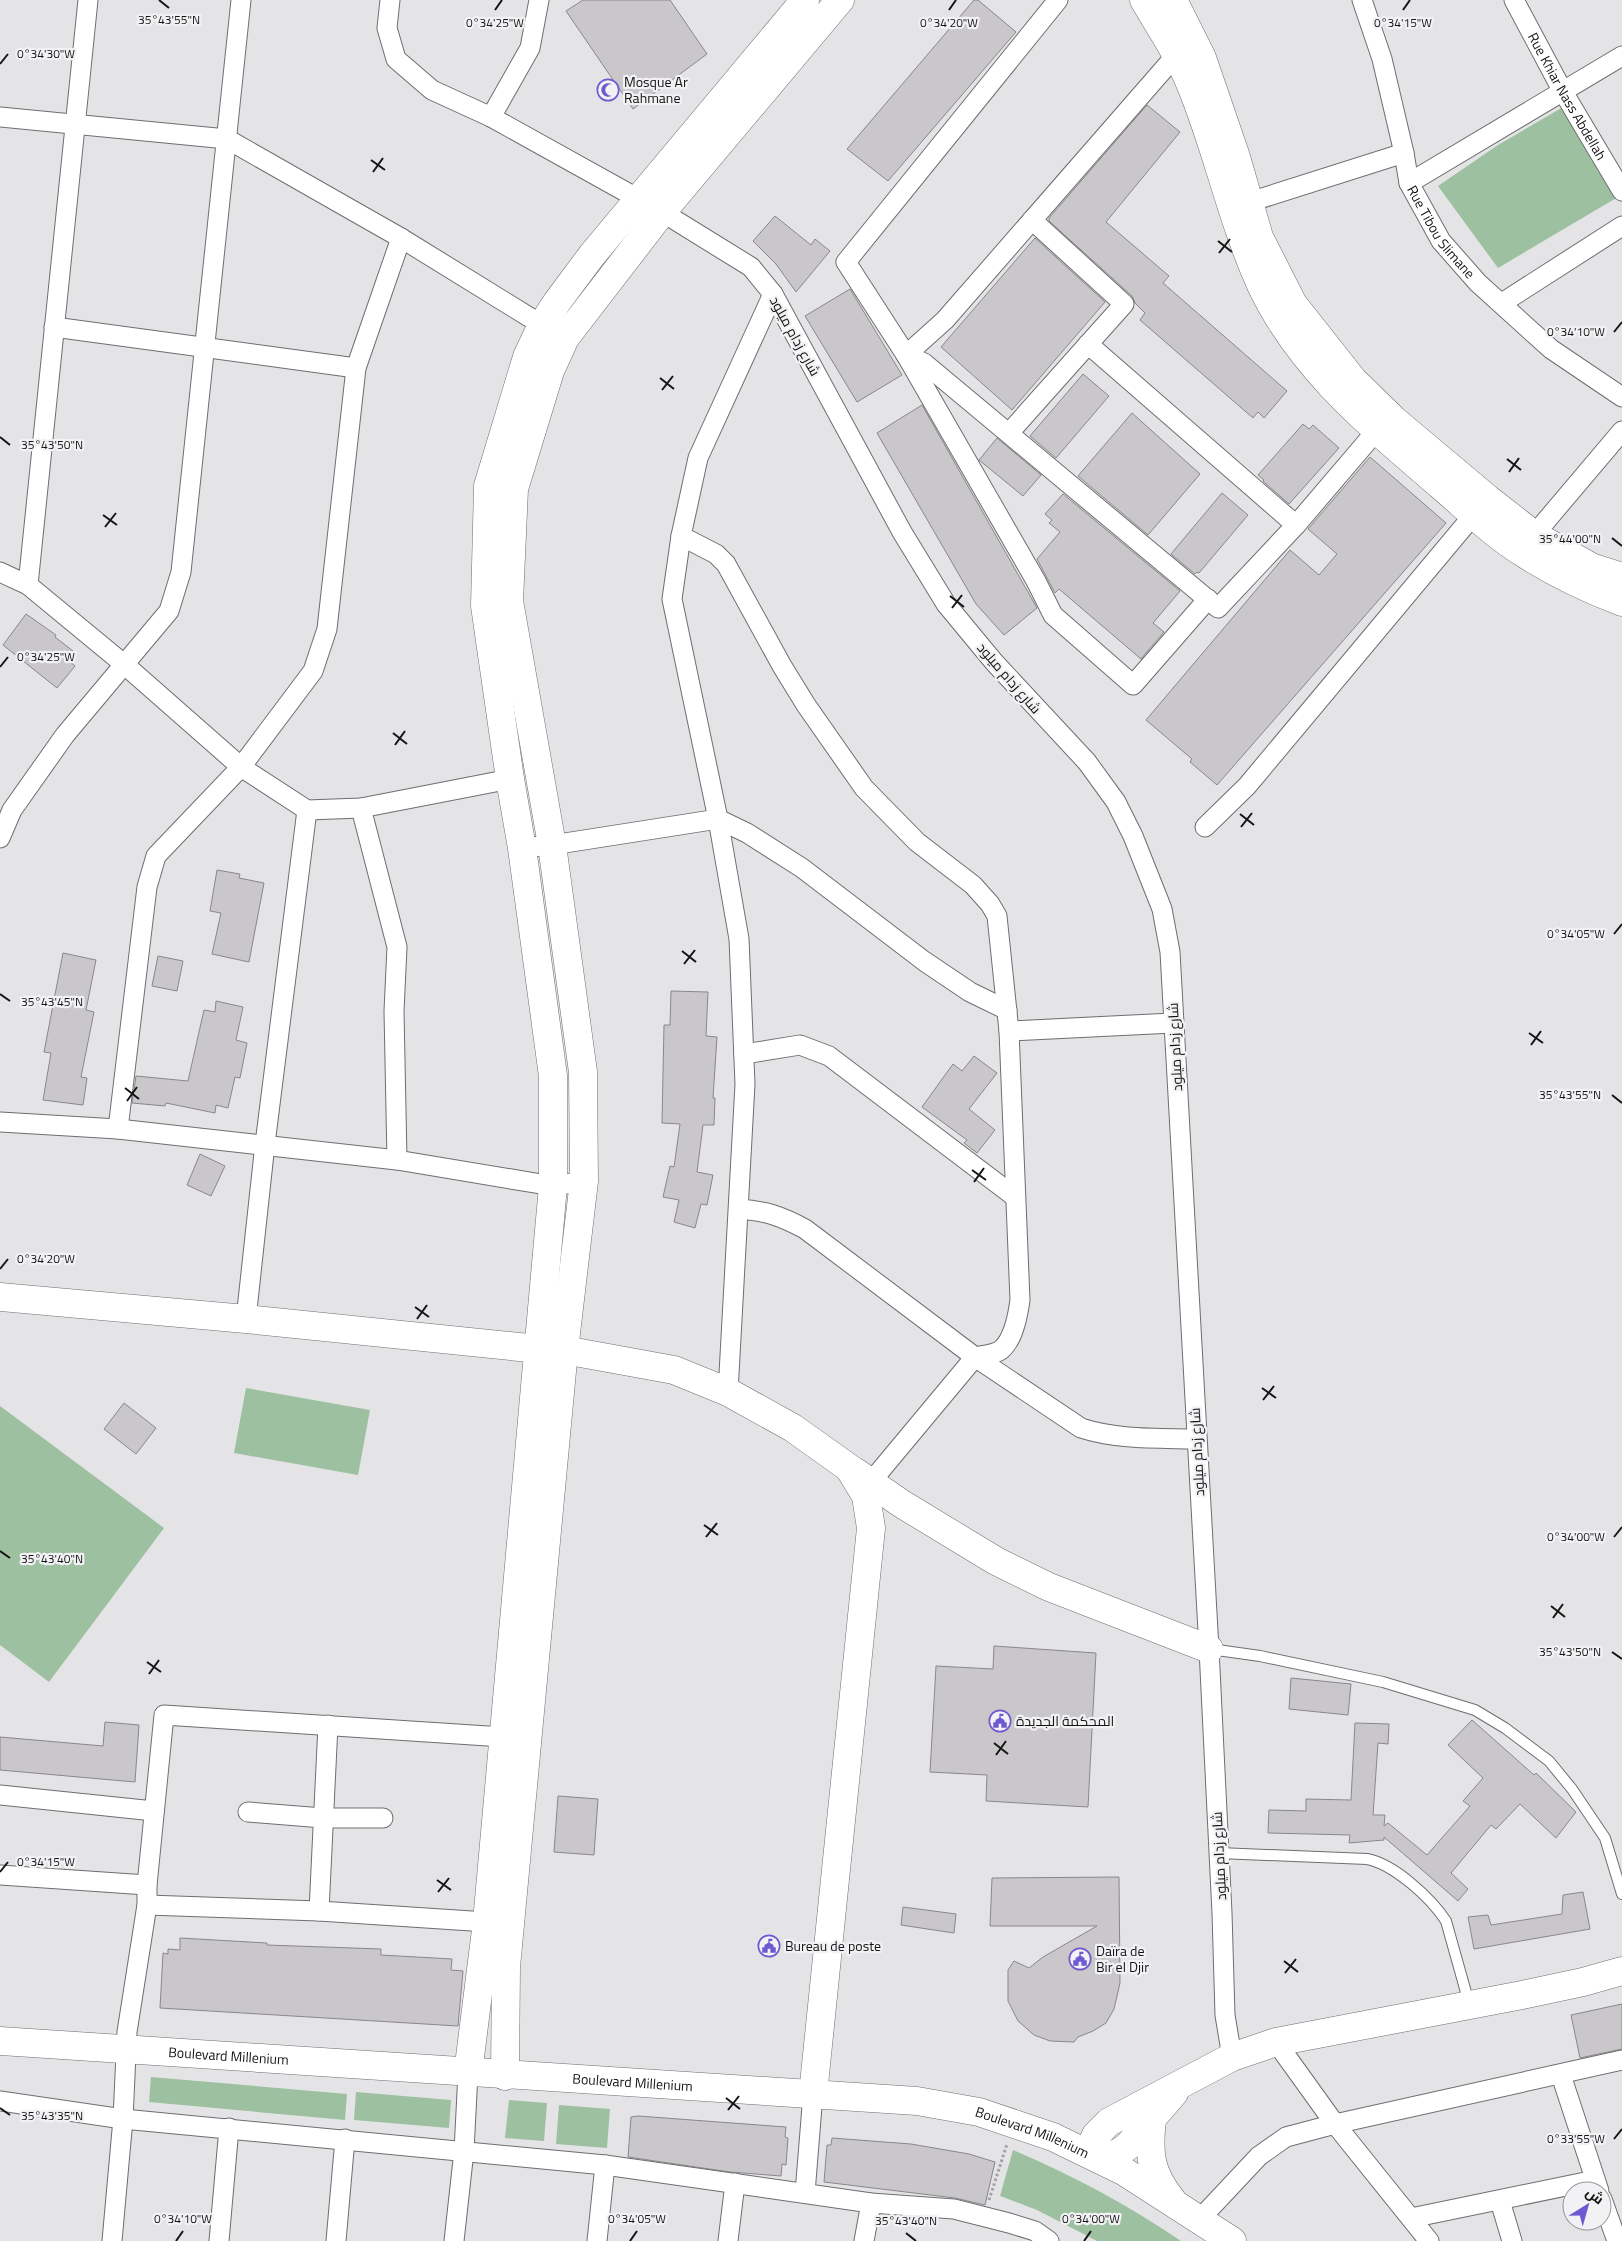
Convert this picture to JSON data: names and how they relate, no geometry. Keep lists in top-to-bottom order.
{
  "streets": {
    "main road": ["Boulevard Millenium"],
    "street": ["Rue Khiar Nass Abdellah", "Rue Tibou Slimane", "شارع زدام ميلود"]
  },
  "places": {
    "mosque": ["Mosque Ar Rahmane"],
    "public building": ["المحكمة الجديدة", "Bureau de poste", "Daïra de Bir el Djir"]
  },
  "north": "top right",
  "coordinates": [
    "35°43'55\"N",
    "0°34'25\"W",
    "0°34'20\"W",
    "0°34'15\"W",
    "0°34'30\"W",
    "0°34'10\"W",
    "35°43'50\"N",
    "35°44'00\"N",
    "0°34'05\"W",
    "35°43'45\"N",
    "0°34'00\"W",
    "35°43'40\"N",
    "35°43'35\"N",
    "0°33'55\"W"
  ]
}
